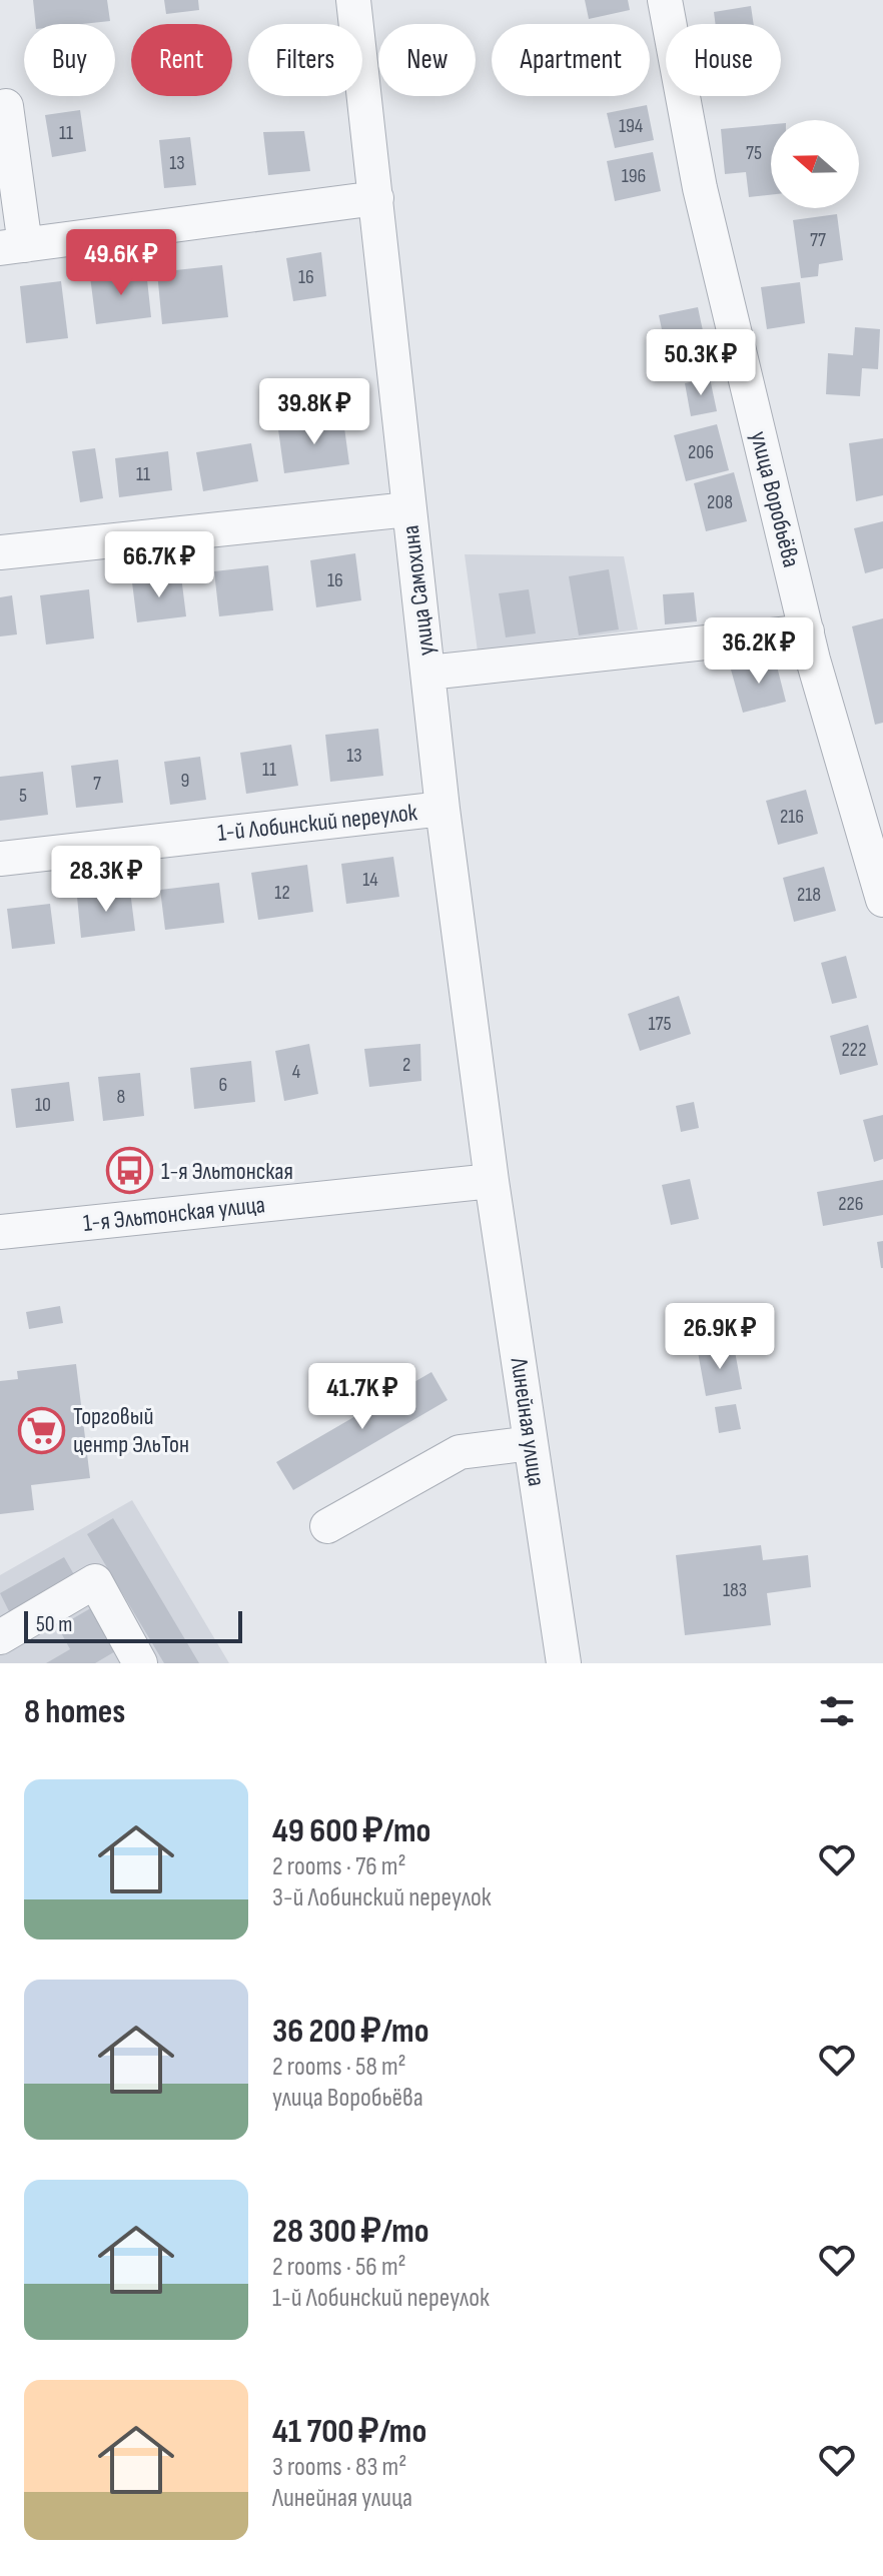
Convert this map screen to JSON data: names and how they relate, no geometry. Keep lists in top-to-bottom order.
{
  "streets": {
    "street": [
      "улица Воробьёва",
      "улица Самохина",
      "1-й Лобинский переулок",
      "1-я Эльтонская улица",
      "Линейная улица"
    ]
  },
  "crossings": [
    ["улица Самохина", "1-й Лобинский переулок"],
    ["улица Самохина", "1-я Эльтонская улица"],
    ["улица Самохина", "Линейная улица"],
    ["1-я Эльтонская улица", "Линейная улица"]
  ],
  "places": {
    "bus stop": ["1-я Эльтонская"],
    "supermarket": ["Торговый центр ЭльТон"]
  },
  "house_numbers": [
    "194",
    "11",
    "75",
    "13",
    "196",
    "77",
    "16",
    "206",
    "11",
    "208",
    "16",
    "13",
    "11",
    "9",
    "7",
    "5",
    "216",
    "14",
    "12",
    "218",
    "175",
    "222",
    "2",
    "4",
    "6",
    "8",
    "10",
    "226",
    "183"
  ],
  "scale_bar": "50 m",
  "north": "left",
  "page": {
    "chip": [
      "Buy",
      "Rent",
      "Filters",
      "New",
      "Apartment",
      "House"
    ],
    "price": [
      "49.6K ₽",
      "50.3K ₽",
      "39.8K ₽",
      "66.7K ₽",
      "36.2K ₽",
      "28.3K ₽",
      "26.9K ₽",
      "41.7K ₽"
    ],
    "scale": "50 m",
    "heading": "8 homes",
    "list": [
      {
        "name": "49 600 ₽/mo",
        "note": "2 rooms · 76 m² · 3-й Лобинский переулок"
      },
      {
        "name": "36 200 ₽/mo",
        "note": "2 rooms · 58 m² · улица Воробьёва"
      },
      {
        "name": "28 300 ₽/mo",
        "note": "2 rooms · 56 m² · 1-й Лобинский переулок"
      },
      {
        "name": "41 700 ₽/mo",
        "note": "3 rooms · 83 m² · Линейная улица"
      }
    ]
  }
}
